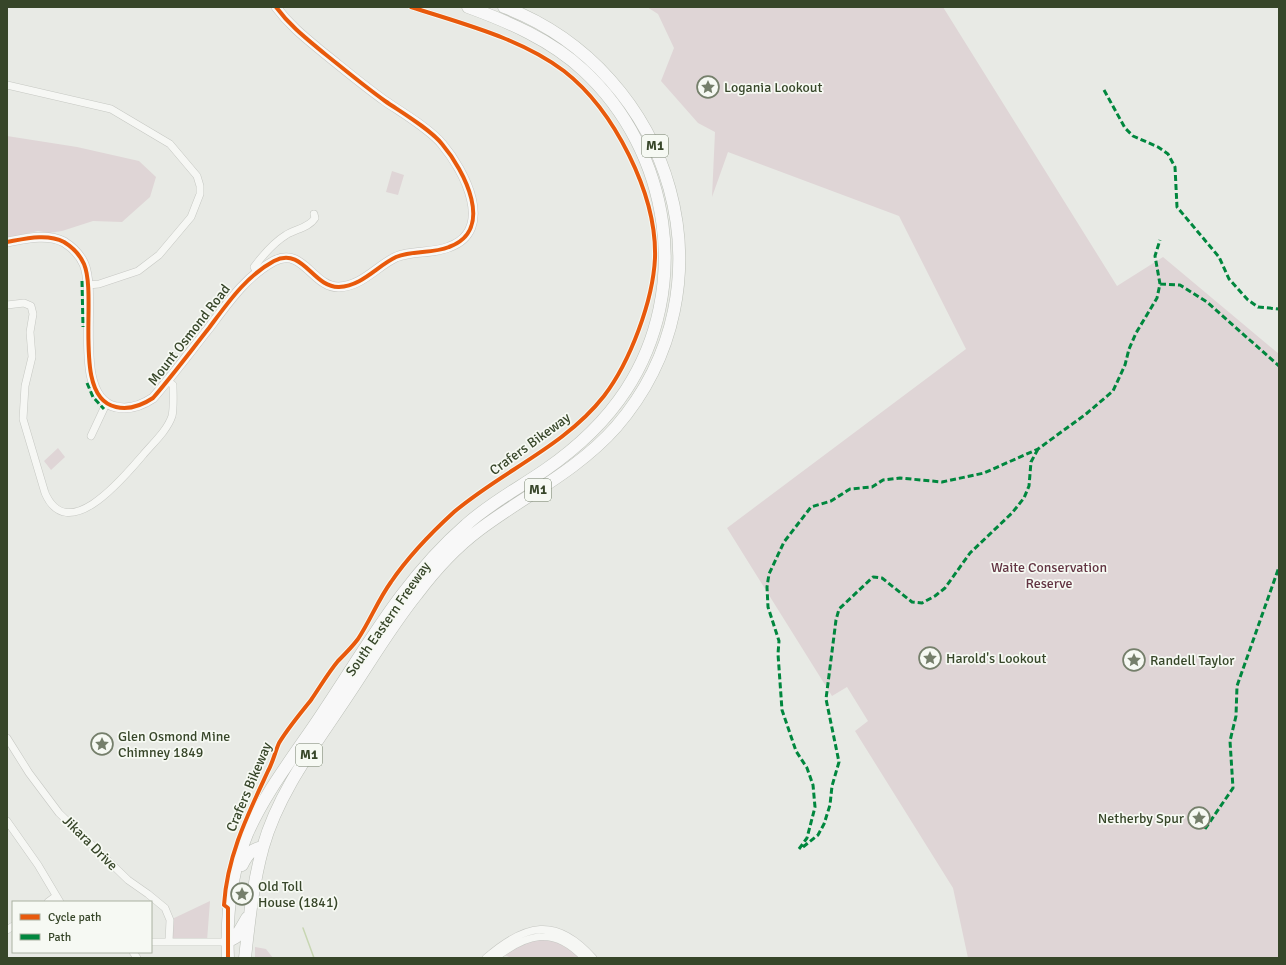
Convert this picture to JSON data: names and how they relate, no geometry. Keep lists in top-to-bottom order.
{
  "streets": {
    "highway": ["M1", "South Eastern Freeway"],
    "street": ["Mount Osmond Road", "Jikara Drive"],
    "cycle path": ["Crafers Bikeway"]
  },
  "crossings": [
    ["M1", "South Eastern Freeway"]
  ],
  "parks": ["Waite Conservation Reserve"],
  "places": {
    "place": [
      "Logania Lookout",
      "Harold's Lookout",
      "Randell Taylor",
      "Glen Osmond Mine Chimney 1849",
      "Netherby Spur",
      "Old Toll House (1841)"
    ]
  },
  "legend": ["Cycle path", "Path"]
}
